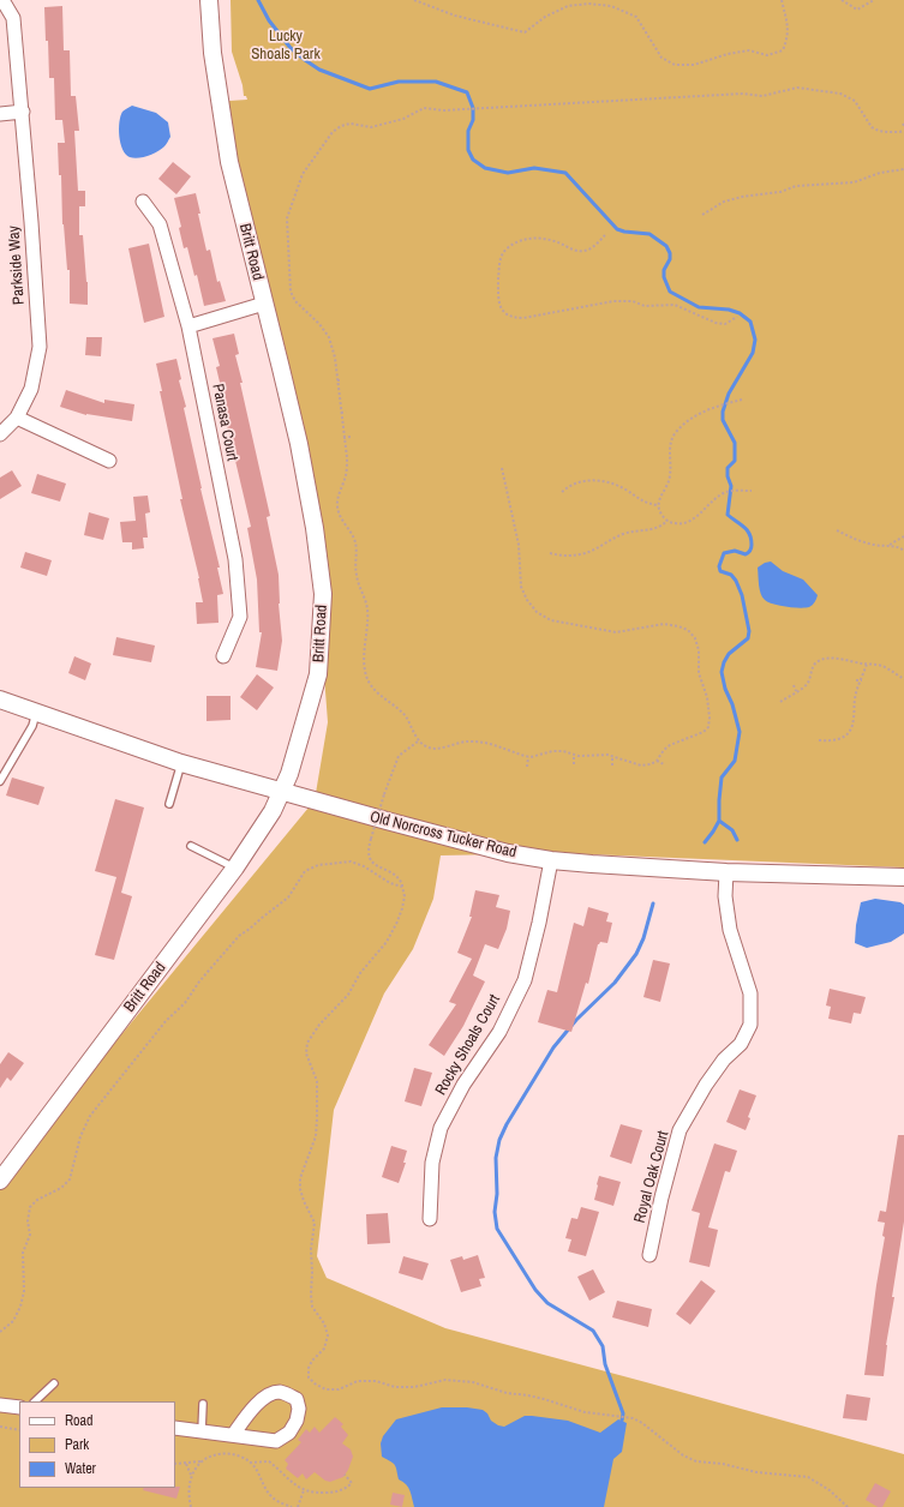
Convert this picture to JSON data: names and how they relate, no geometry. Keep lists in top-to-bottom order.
{
  "streets": {
    "street": [
      "Britt Road",
      "Parkside Way",
      "Panasa Court",
      "Old Norcross Tucker Road",
      "Rocky Shoals Court",
      "Royal Oak Court"
    ]
  },
  "crossings": [
    ["Britt Road", "Old Norcross Tucker Road"],
    ["Old Norcross Tucker Road", "Rocky Shoals Court"],
    ["Old Norcross Tucker Road", "Royal Oak Court"]
  ],
  "parks": ["Lucky Shoals Park"],
  "legend": ["Road", "Park", "Water"]
}
